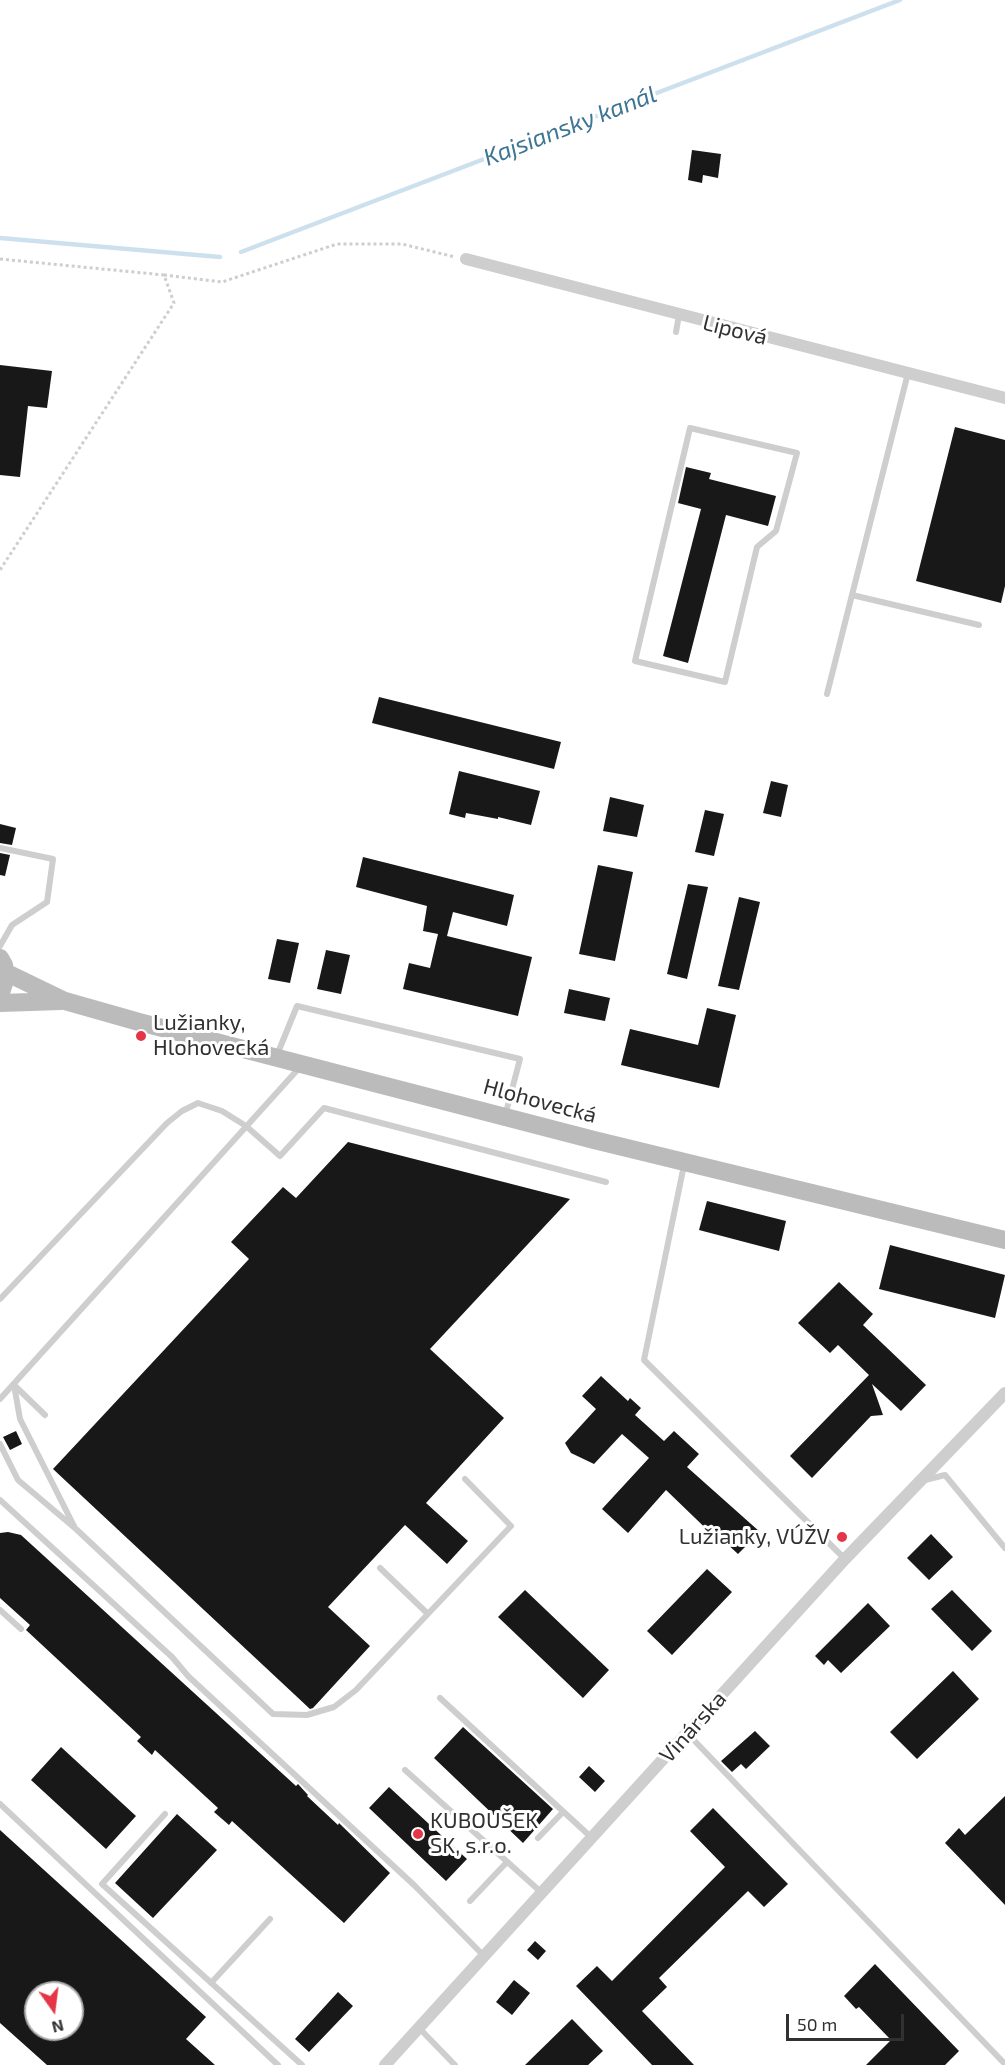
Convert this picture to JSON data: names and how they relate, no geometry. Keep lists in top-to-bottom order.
{
  "streets": {
    "main road": ["Hlohovecká"],
    "street": ["Lipová", "Vinárska"]
  },
  "water": ["Kajsiansky kanál"],
  "places": ["Lužianky, Hlohovecká", "Lužianky, VÚŽV", "KUBOUŠEK SK, s.r.o."],
  "scale_bar": "50 m",
  "north": "bottom"
}
